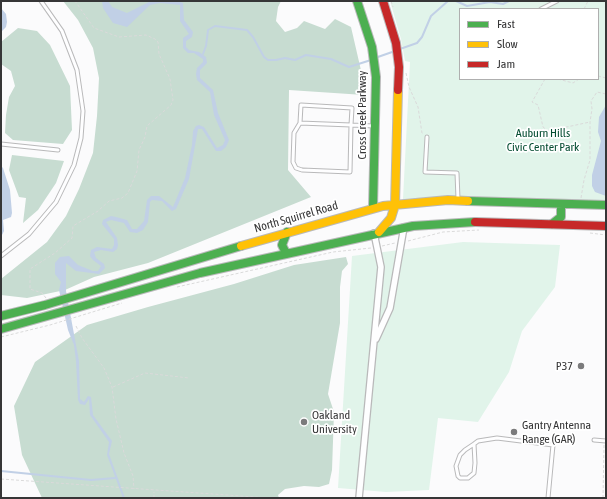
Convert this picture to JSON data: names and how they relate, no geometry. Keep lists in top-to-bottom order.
{
  "streets": {
    "main road": ["Cross Creek Parkway", "North Squirrel Road"]
  },
  "crossings": [
    ["Cross Creek Parkway", "North Squirrel Road"]
  ],
  "parks": ["Auburn Hills Civic Center Park"],
  "places": ["P37", "Oakland University", "Gantry Antenna Range (GAR)"],
  "legend": ["Fast", "Slow", "Jam"]
}
